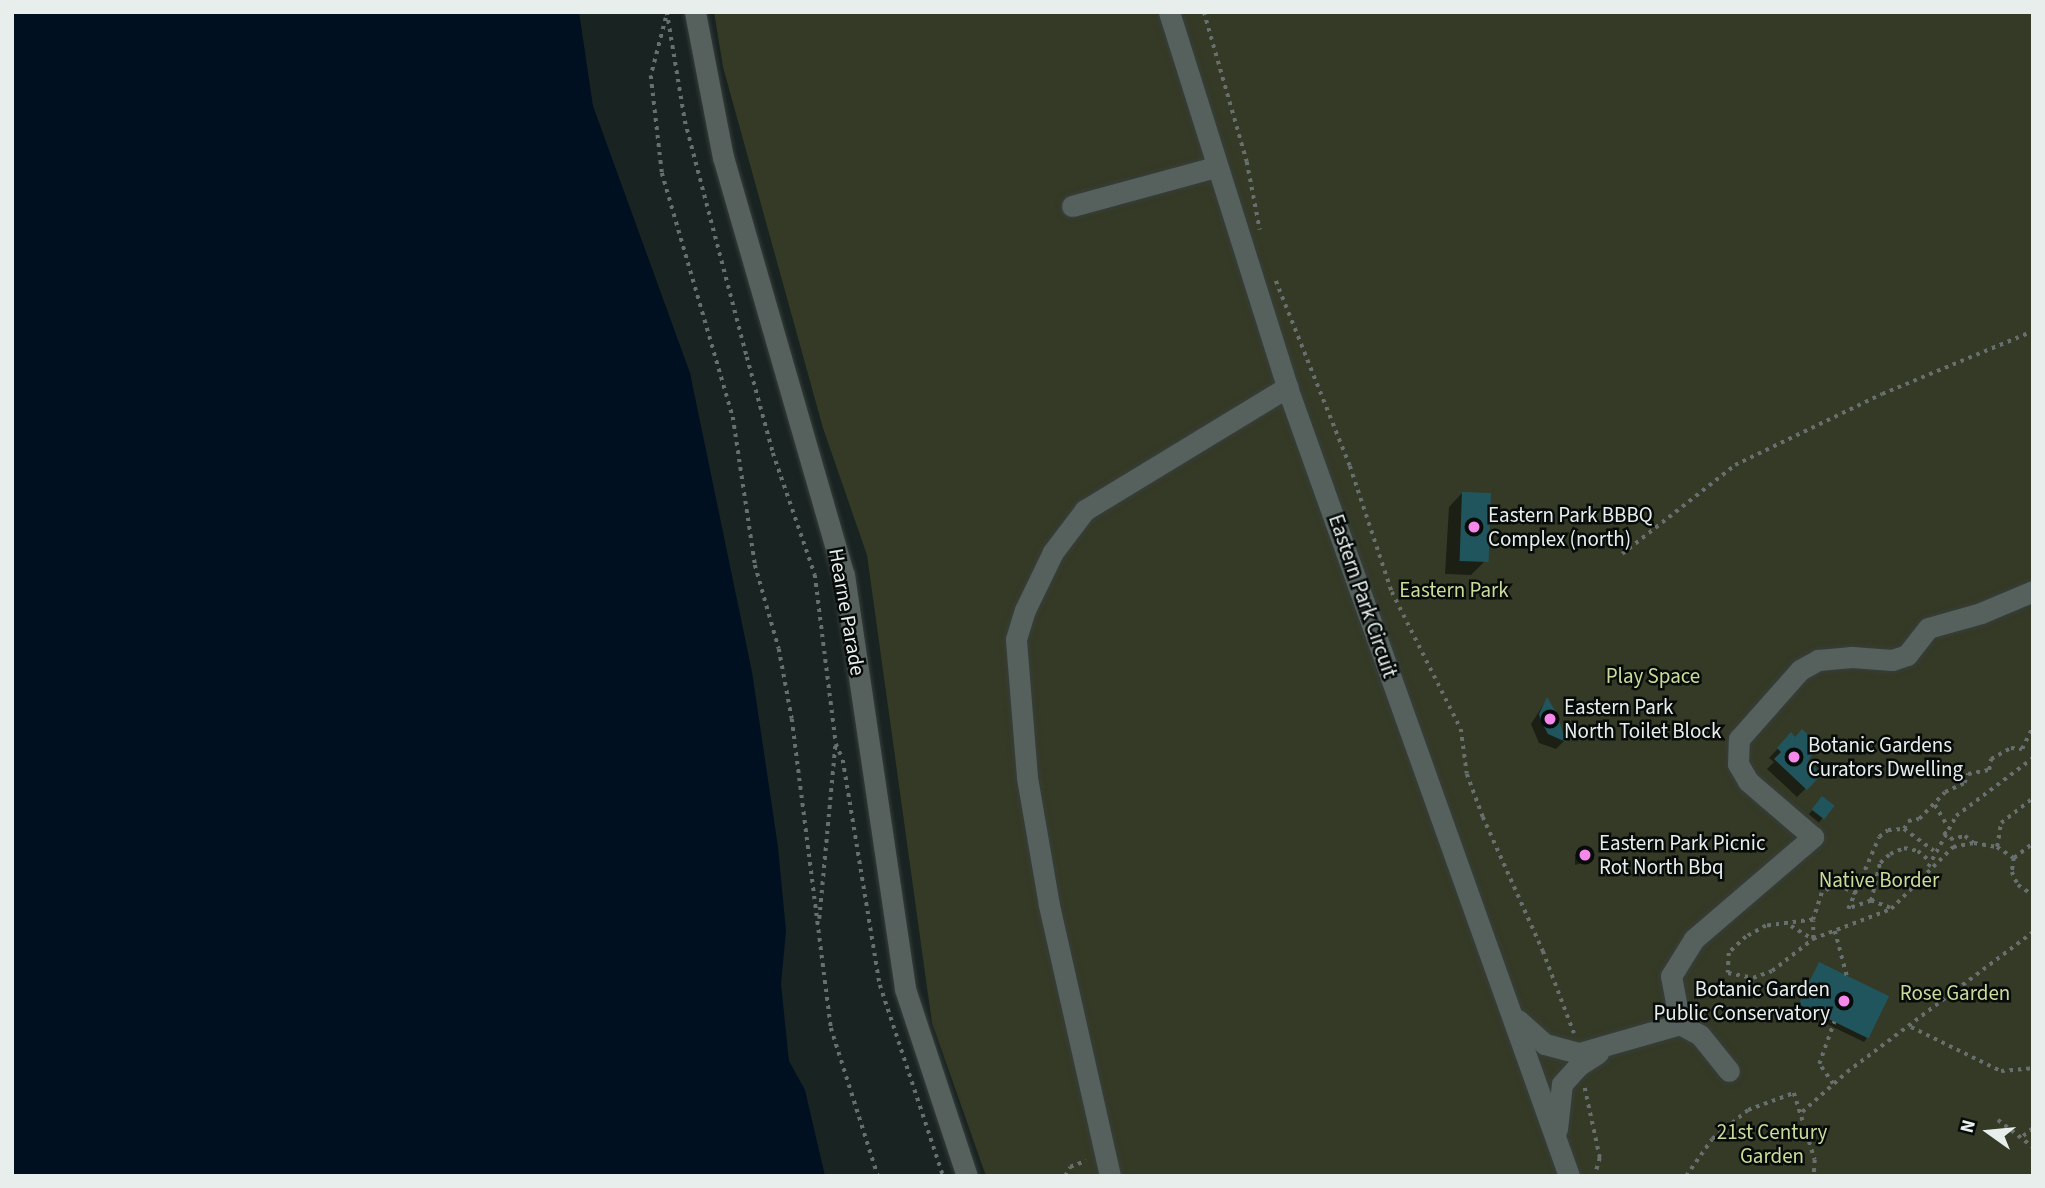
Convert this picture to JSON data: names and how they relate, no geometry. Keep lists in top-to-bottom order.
{
  "streets": {
    "street": ["Eastern Park Circuit", "Hearne Parade"]
  },
  "parks": [
    "Eastern Park",
    "Play Space",
    "Native Border",
    "Rose Garden",
    "21st Century Garden"
  ],
  "places": [
    "Eastern Park BBBQ Complex (north)",
    "Eastern Park North Toilet Block",
    "Botanic Gardens Curators Dwelling",
    "Eastern Park Picnic Rot North Bbq",
    "Botanic Garden Public Conservatory"
  ],
  "north": "left"
}
